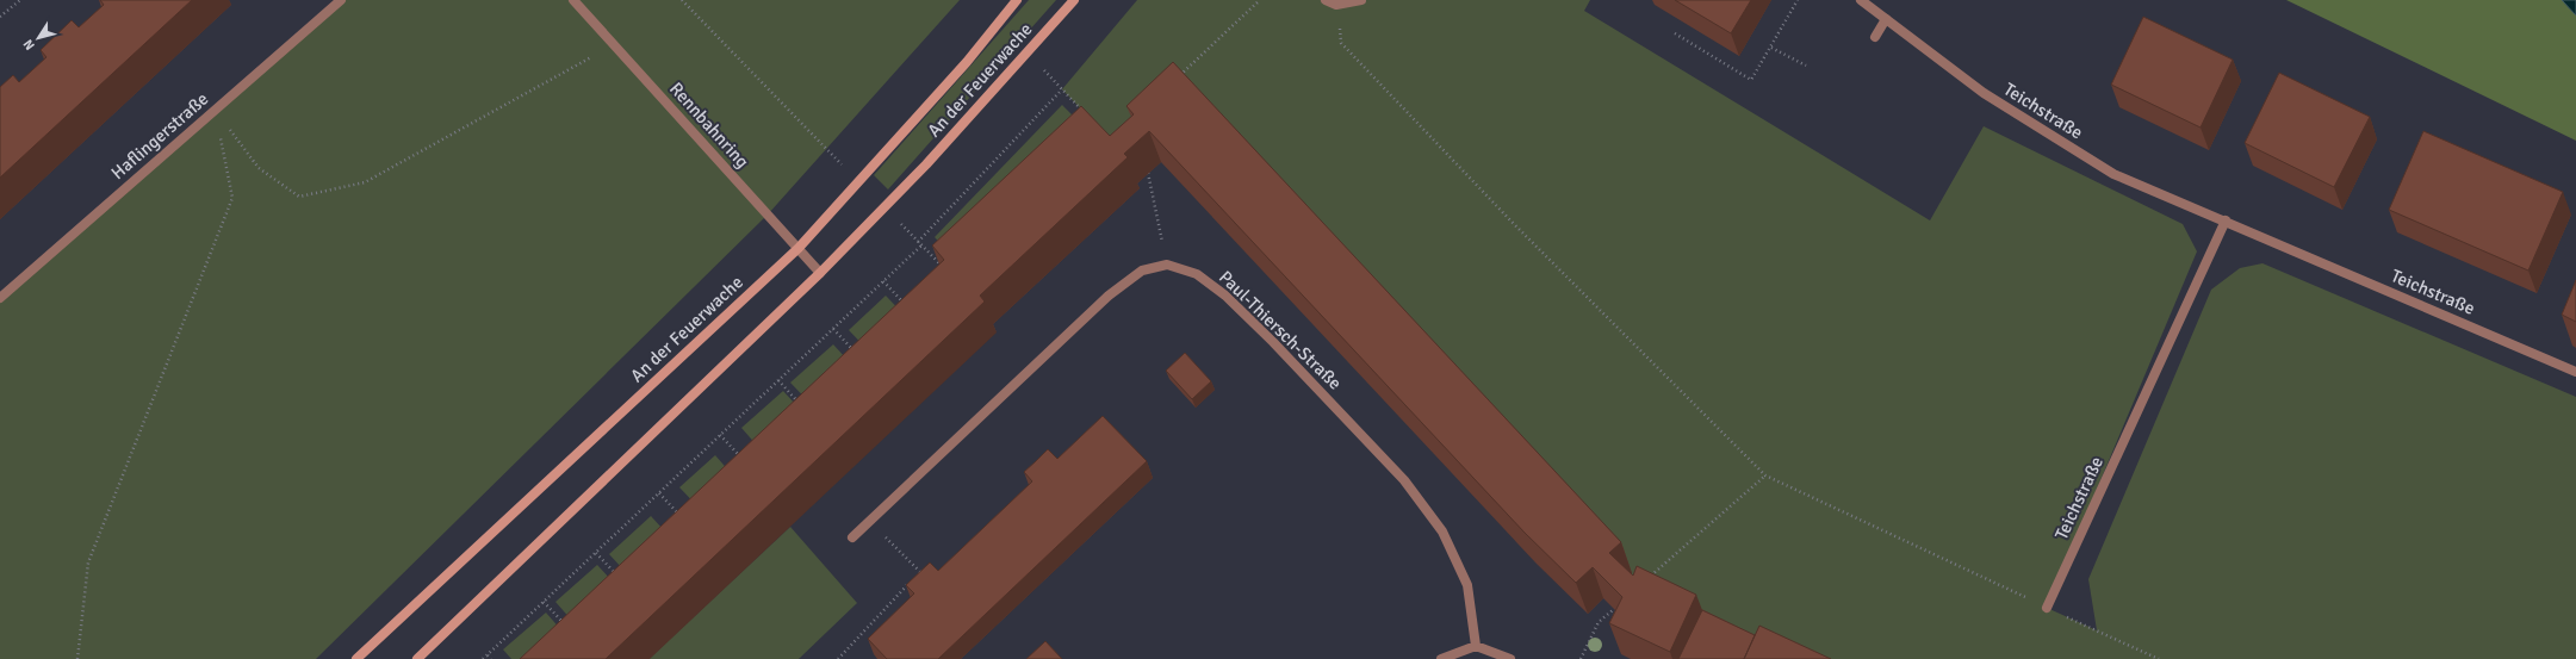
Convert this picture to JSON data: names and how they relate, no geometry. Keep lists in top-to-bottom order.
{
  "streets": {
    "street": [
      "An der Feuerwache",
      "Teichstraße",
      "Rennbahnring",
      "Haflingerstraße",
      "Paul-Thiersch-Straße"
    ]
  },
  "crossings": [
    ["An der Feuerwache", "Rennbahnring"]
  ],
  "north": "bottom left"
}
